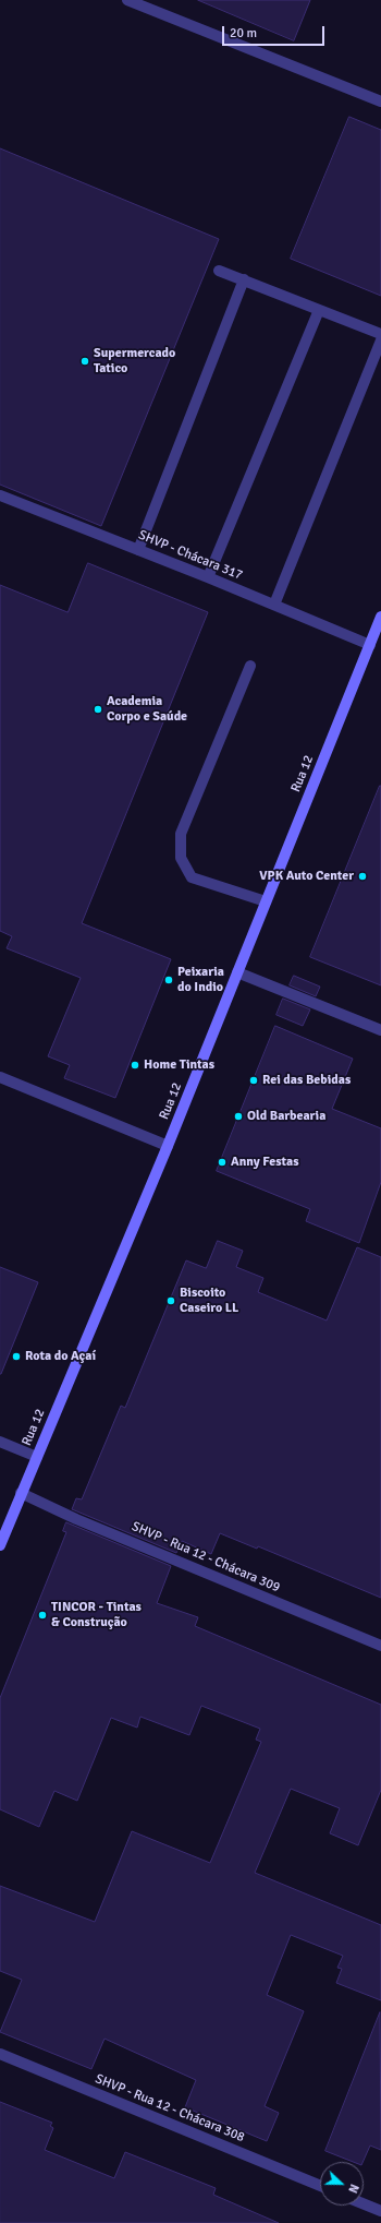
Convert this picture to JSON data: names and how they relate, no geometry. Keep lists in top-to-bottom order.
{
  "streets": {
    "street": [
      "SHVP - Chácara 317",
      "Rua 12",
      "SHVP - Rua 12 - Chácara 309",
      "SHVP - Rua 12 - Chácara 308"
    ]
  },
  "crossings": [
    ["SHVP - Chácara 317", "Rua 12"],
    ["Rua 12", "SHVP - Rua 12 - Chácara 309"]
  ],
  "places": [
    "Supermercado Tatico",
    "Academia Corpo e Saúde",
    "VPK Auto Center",
    "Peixaria do Indio",
    "Home Tintas",
    "Rei das Bebidas",
    "Old Barbearia",
    "Anny Festas",
    "Biscoito Caseiro LL",
    "Rota do Açaí",
    "TINCOR - Tintas & Construção"
  ],
  "scale_bar": "20 m",
  "north": "right"
}
